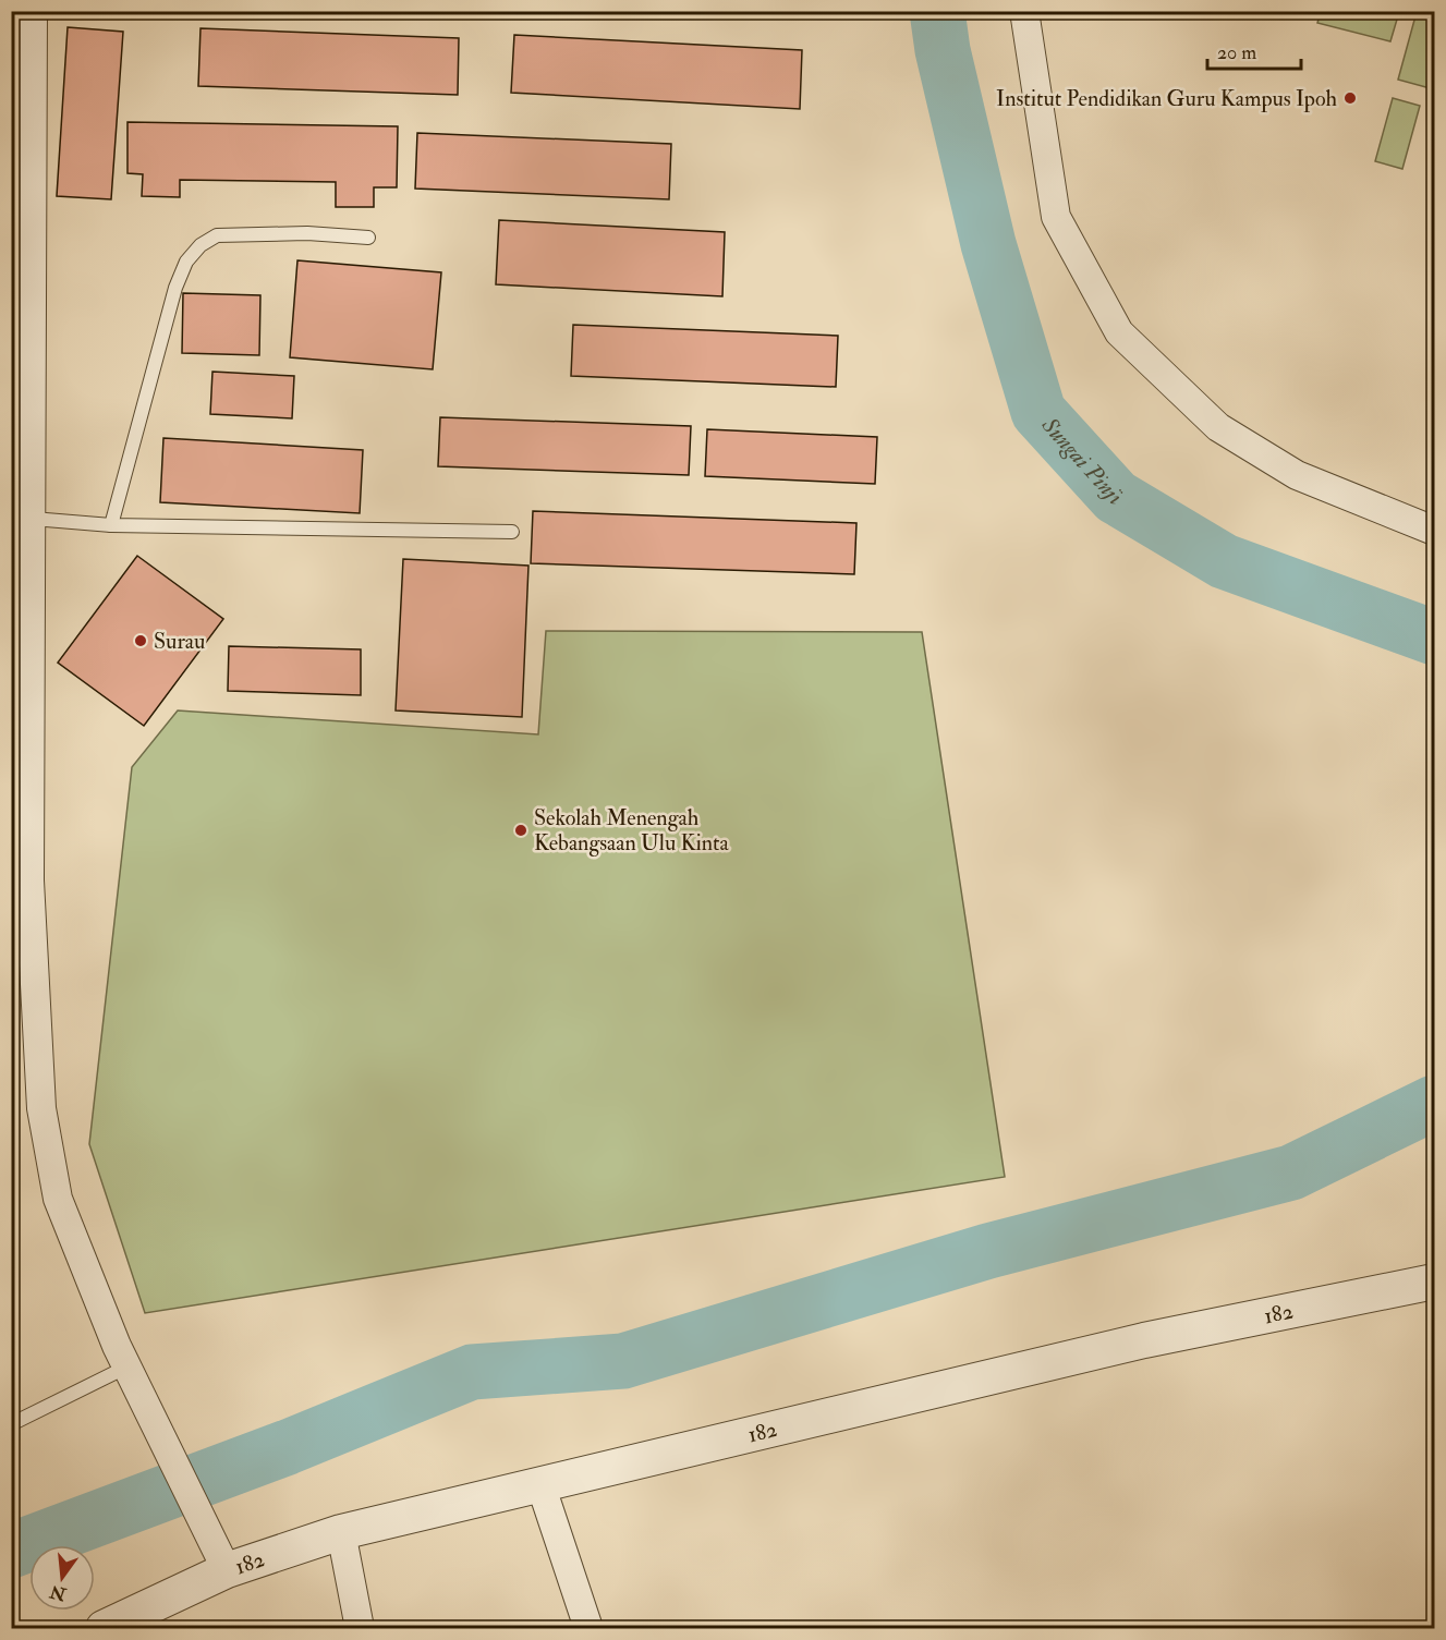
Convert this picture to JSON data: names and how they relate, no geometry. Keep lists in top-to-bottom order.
{
  "streets": {
    "street": ["182"]
  },
  "water": ["Sungai Pinji"],
  "places": ["Institut Pendidikan Guru Kampus Ipoh", "Surau", "Sekolah Menengah Kebangsaan Ulu Kinta"],
  "scale_bar": "20 m",
  "north": "bottom"
}
